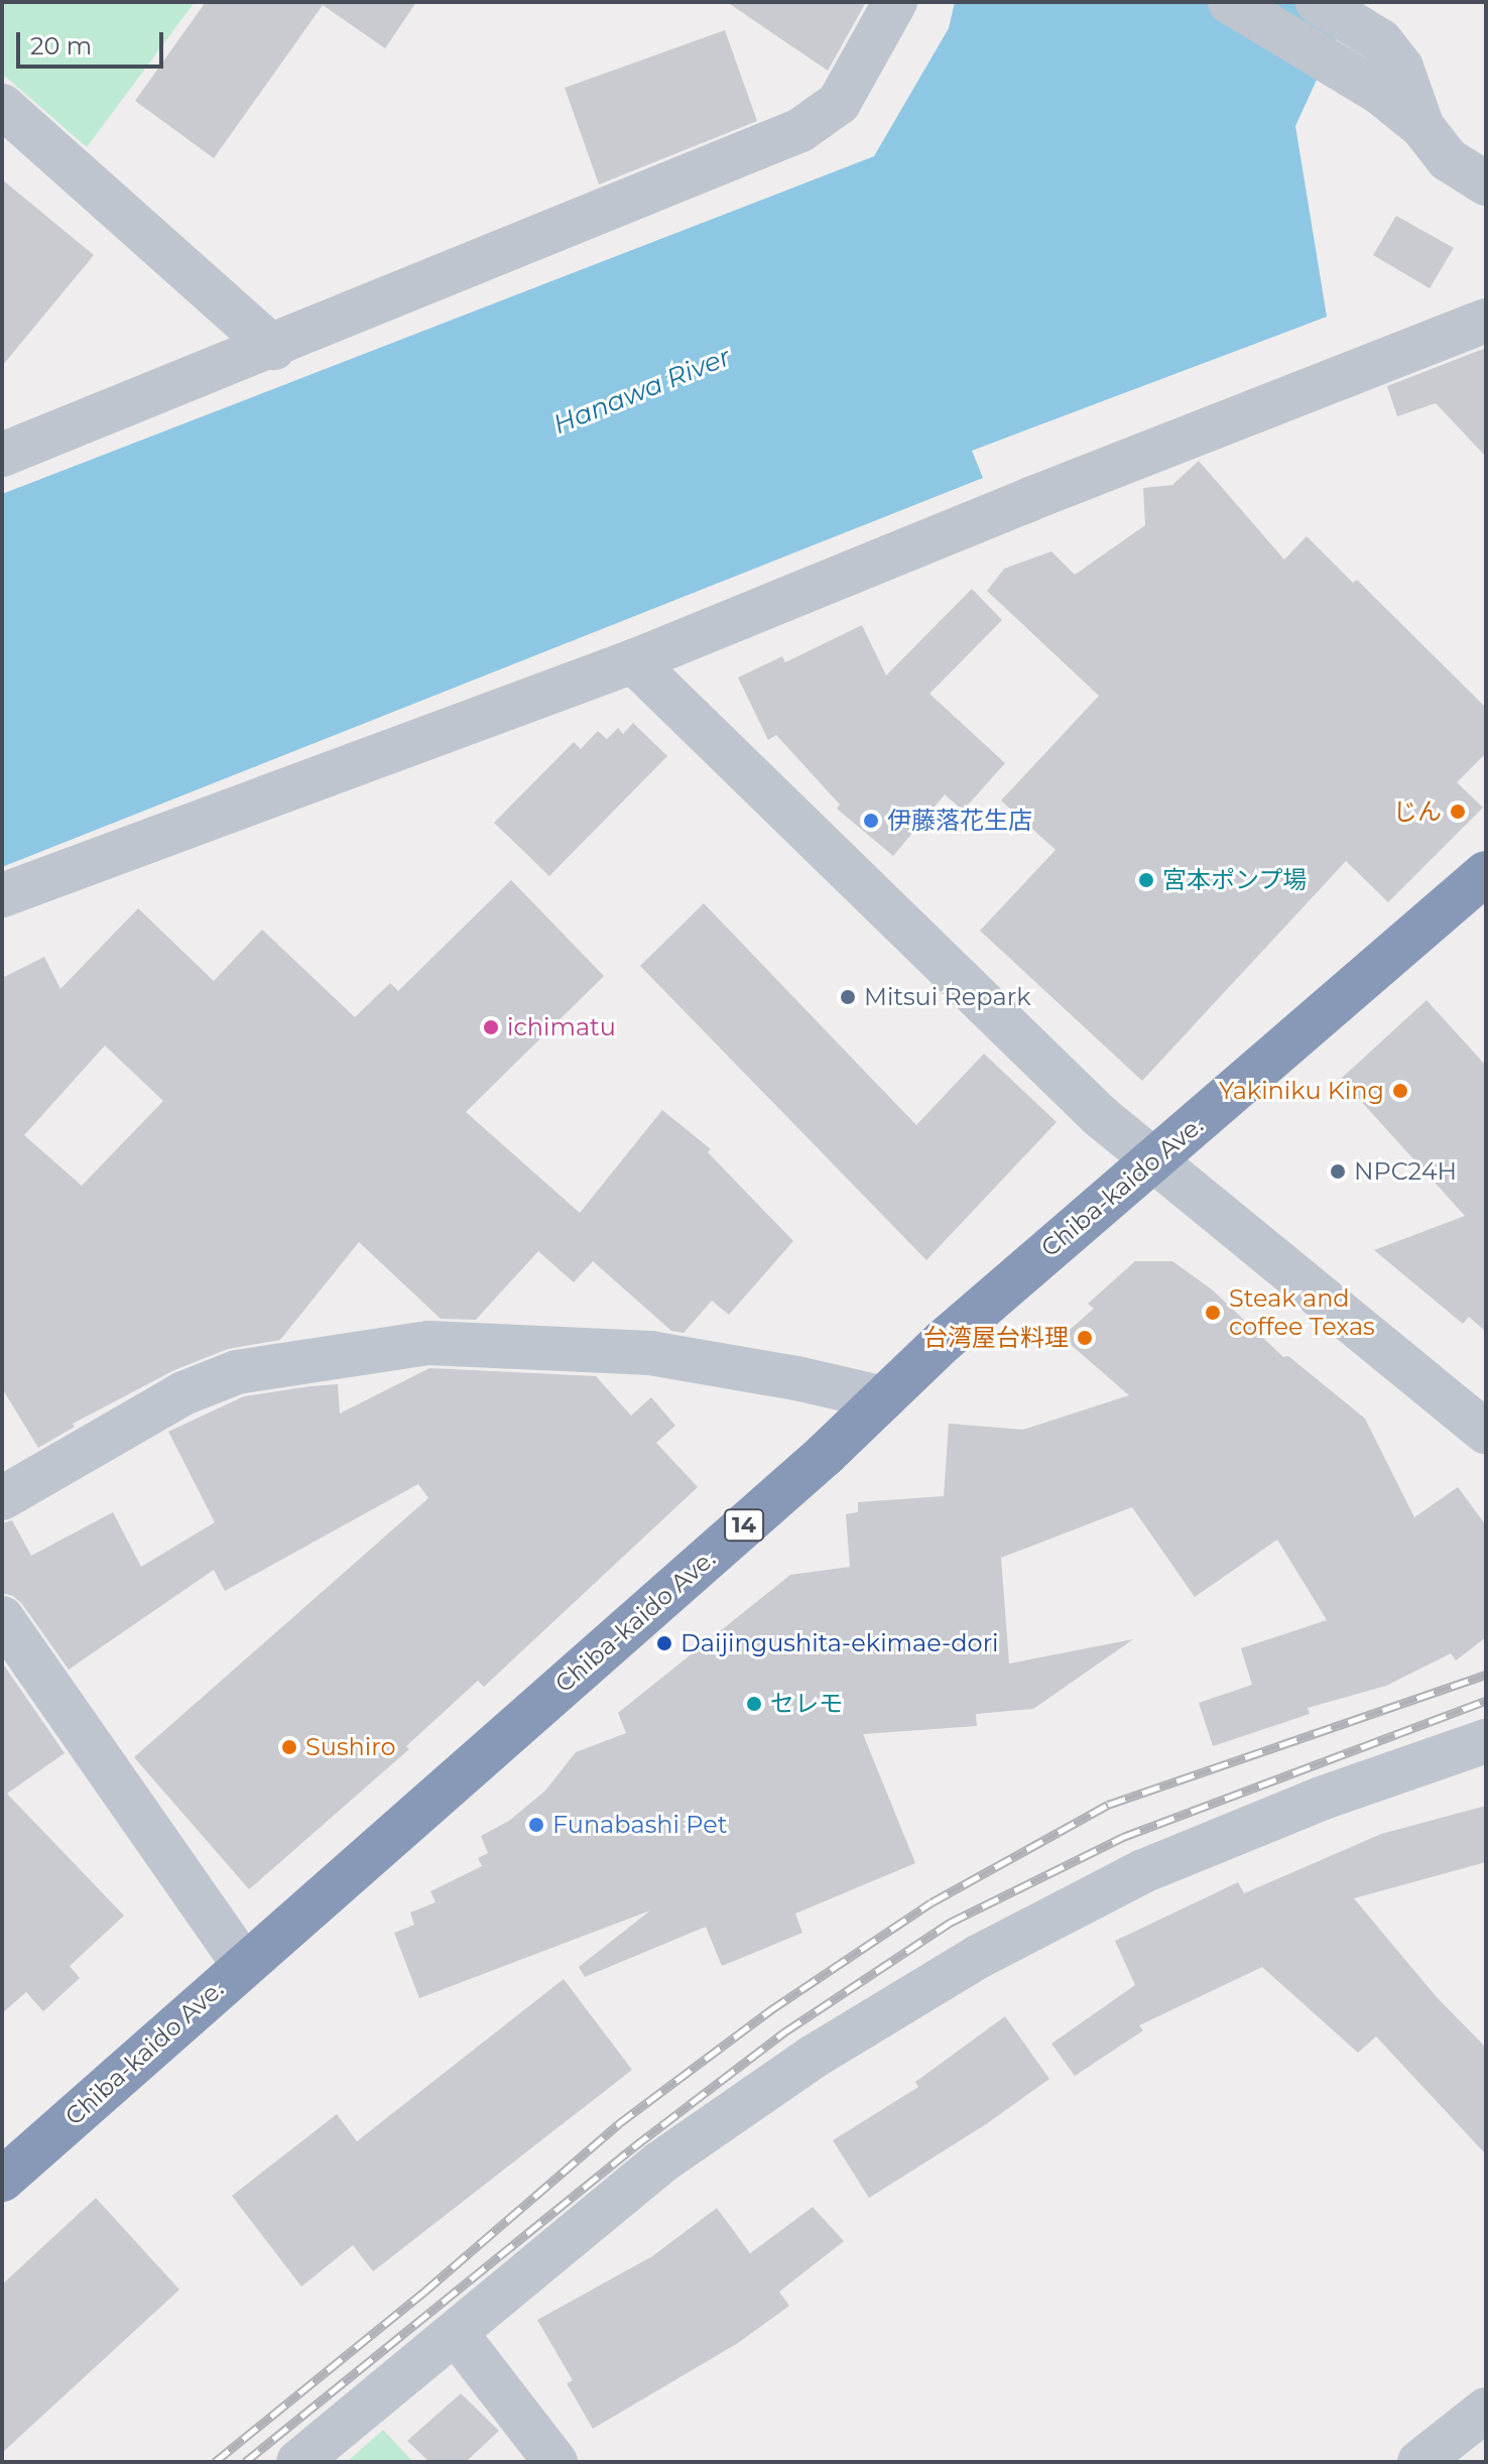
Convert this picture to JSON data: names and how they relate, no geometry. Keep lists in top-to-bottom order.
{
  "streets": {
    "highway": ["Chiba-kaido Ave.", "14"]
  },
  "water": ["Hanawa River"],
  "places": [
    "じん",
    "伊藤落花生店",
    "宮本ポンプ場",
    "Mitsui Repark",
    "ichimatu",
    "Yakiniku King",
    "NPC24H",
    "Steak and coffee Texas",
    "台湾屋台料理",
    "Daijingushita-ekimae-dori",
    "セレモ",
    "Sushiro",
    "Funabashi Pet"
  ],
  "scale_bar": "20 m"
}
